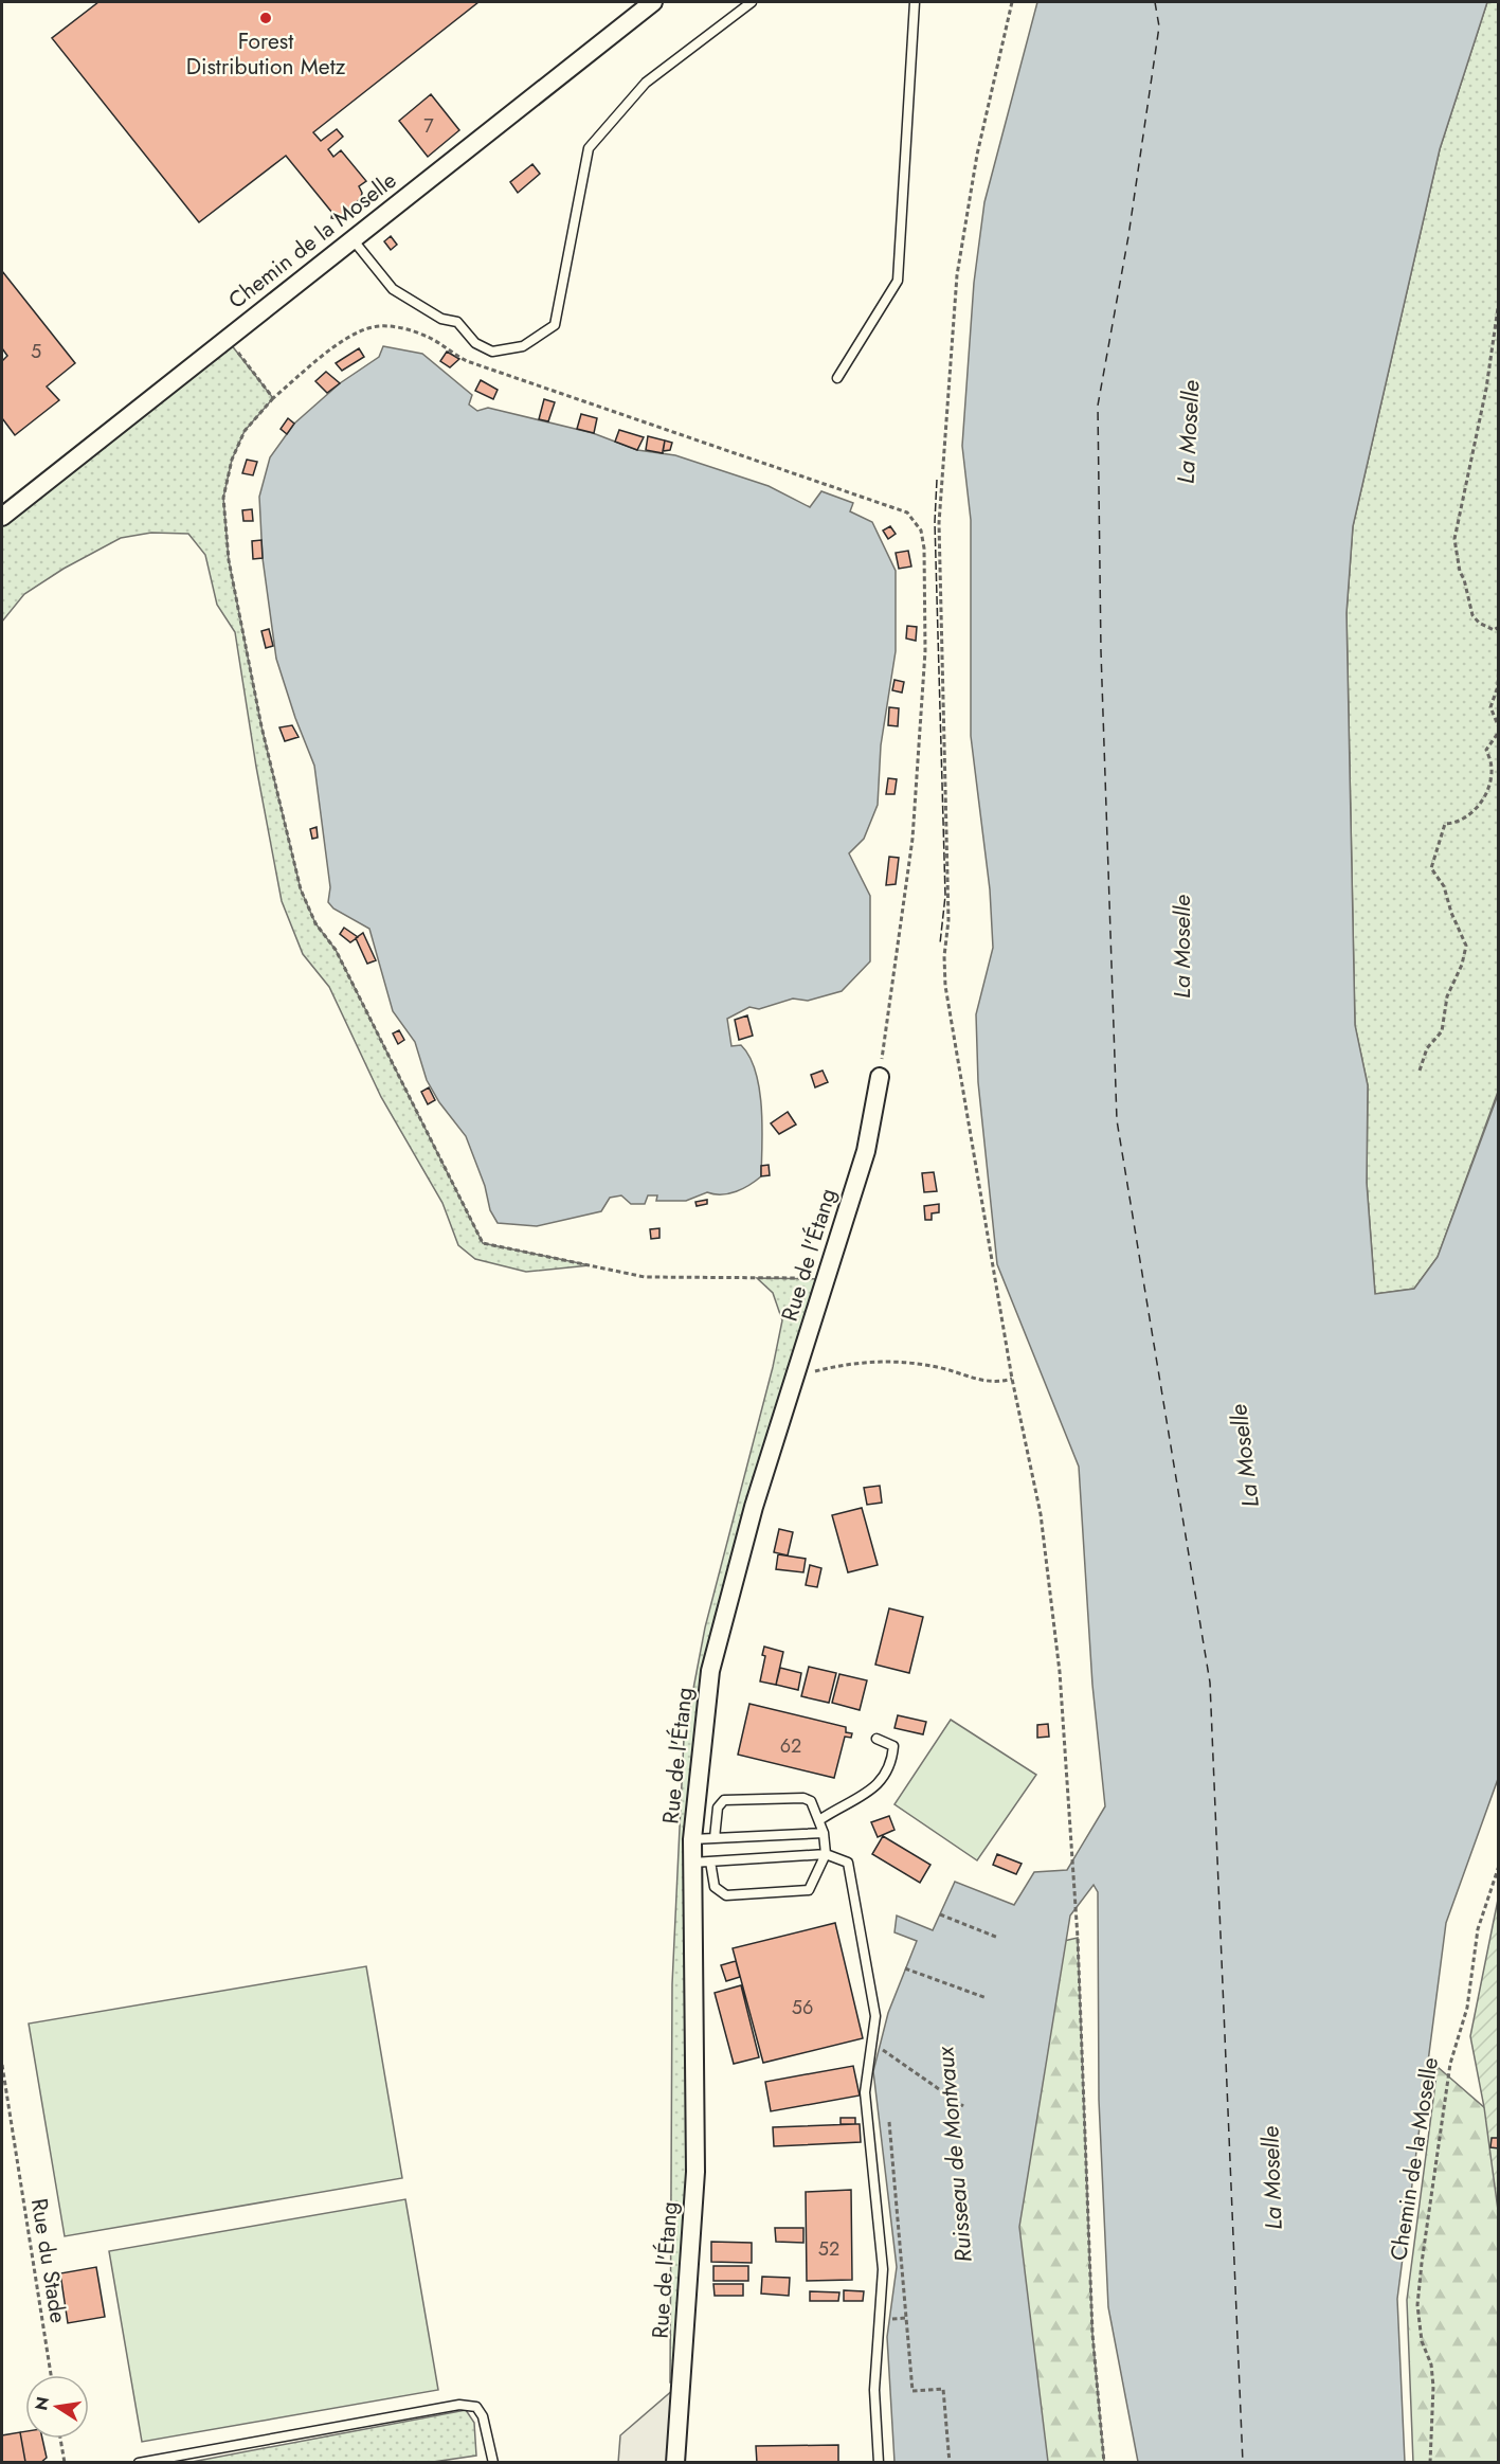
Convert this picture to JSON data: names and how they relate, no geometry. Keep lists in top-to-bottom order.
{
  "streets": {
    "street": ["Chemin de la Moselle", "Rue de l'Étang"],
    "path": ["Rue du Stade"]
  },
  "water": ["La Moselle", "Ruisseau de Montvaux"],
  "places": ["Forest Distribution Metz"],
  "house_numbers": [
    "7",
    "5",
    "62",
    "56",
    "52"
  ],
  "north": "left"
}
